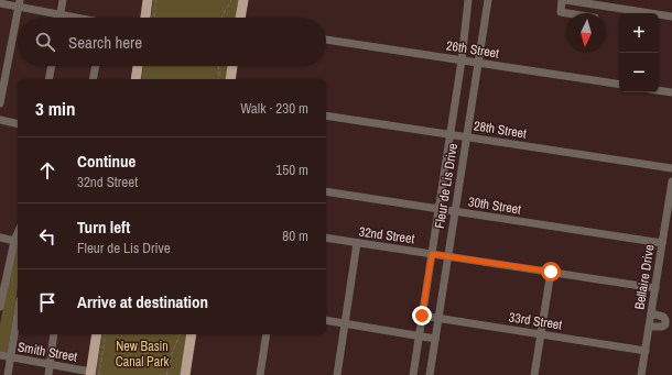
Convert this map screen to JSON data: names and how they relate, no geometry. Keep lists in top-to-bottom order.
{
  "streets": {
    "street": [
      "26th Street",
      "28th Street",
      "Fleur de Lis Drive",
      "30th Street",
      "32nd Street",
      "Bellaire Drive",
      "33rd Street",
      "Smith Street"
    ]
  },
  "crossings": [
    ["26th Street", "Fleur de Lis Drive"],
    ["28th Street", "Fleur de Lis Drive"],
    ["Fleur de Lis Drive", "30th Street"],
    ["Fleur de Lis Drive", "32nd Street"],
    ["Fleur de Lis Drive", "33rd Street"],
    ["30th Street", "Bellaire Drive"],
    ["32nd Street", "Bellaire Drive"],
    ["Bellaire Drive", "33rd Street"]
  ],
  "parks": ["New Basin Canal Park"],
  "north": "bottom",
  "page": {
    "map_buttons": ["+", "−"],
    "search": "Search here",
    "heading": ["3 min", "Walk · 230 m"],
    "list": [
      ["Continue", "32nd Street", "150 m"],
      ["Turn left", "Fleur de Lis Drive", "80 m"],
      "Arrive at destination"
    ]
  }
}
